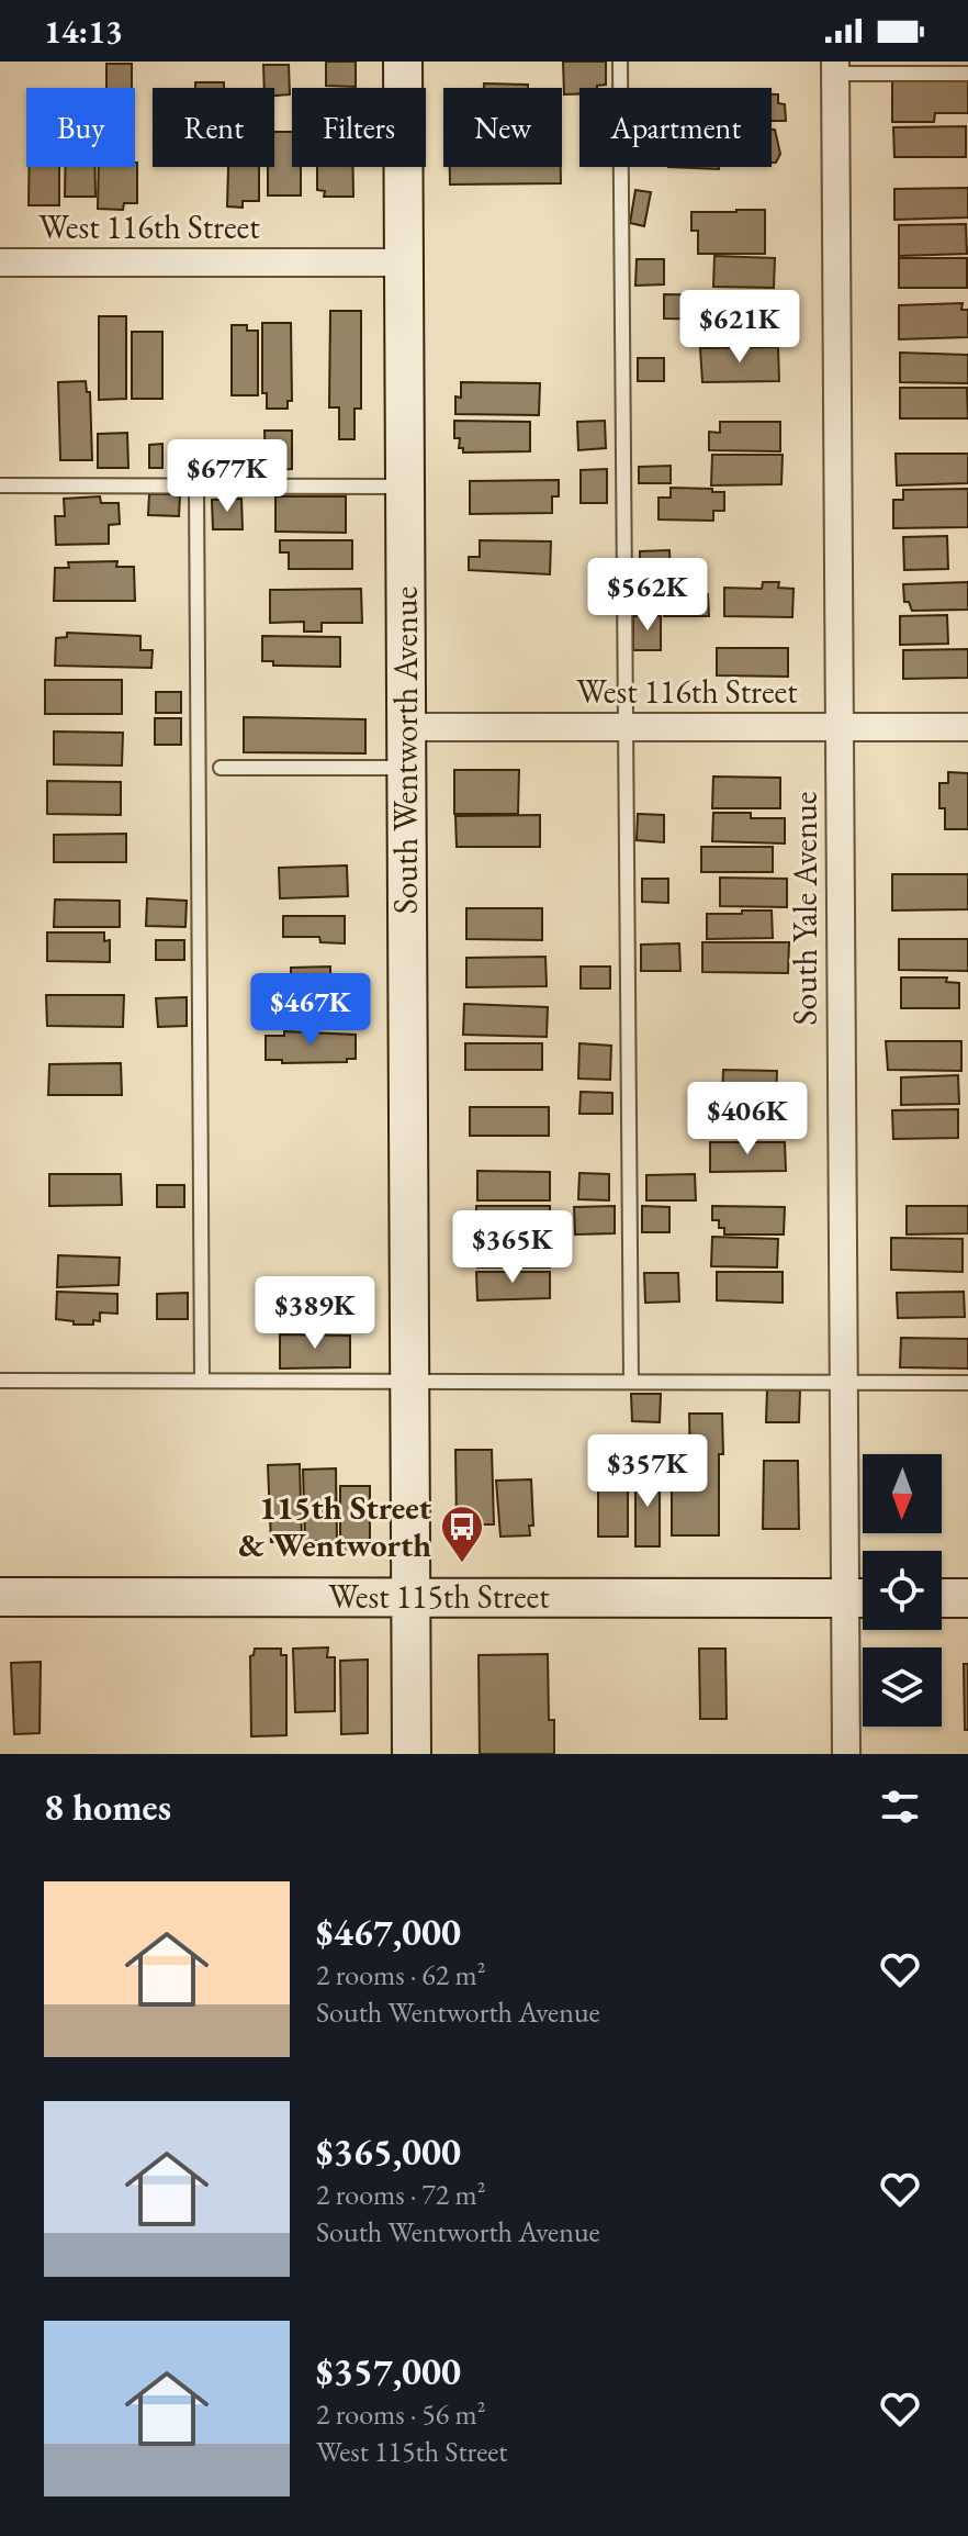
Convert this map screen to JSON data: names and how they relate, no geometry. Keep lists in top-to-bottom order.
{
  "streets": {
    "street": [
      "West 116th Street",
      "South Wentworth Avenue",
      "South Yale Avenue",
      "West 115th Street"
    ]
  },
  "crossings": [
    ["West 116th Street", "South Wentworth Avenue"],
    ["West 116th Street", "South Yale Avenue"],
    ["South Wentworth Avenue", "West 115th Street"],
    ["South Yale Avenue", "West 115th Street"]
  ],
  "places": {
    "bus stop": ["115th Street & Wentworth"]
  },
  "north": "bottom",
  "page": {
    "status": "14:13",
    "chip": [
      "Buy",
      "Rent",
      "Filters",
      "New",
      "Apartment"
    ],
    "price": [
      "$621K",
      "$677K",
      "$562K",
      "$467K",
      "$406K",
      "$365K",
      "$389K",
      "$357K"
    ],
    "heading": "8 homes",
    "list": [
      {
        "name": "$467,000",
        "note": "2 rooms · 62 m² · South Wentworth Avenue"
      },
      {
        "name": "$365,000",
        "note": "2 rooms · 72 m² · South Wentworth Avenue"
      },
      {
        "name": "$357,000",
        "note": "2 rooms · 56 m² · West 115th Street"
      }
    ]
  }
}
